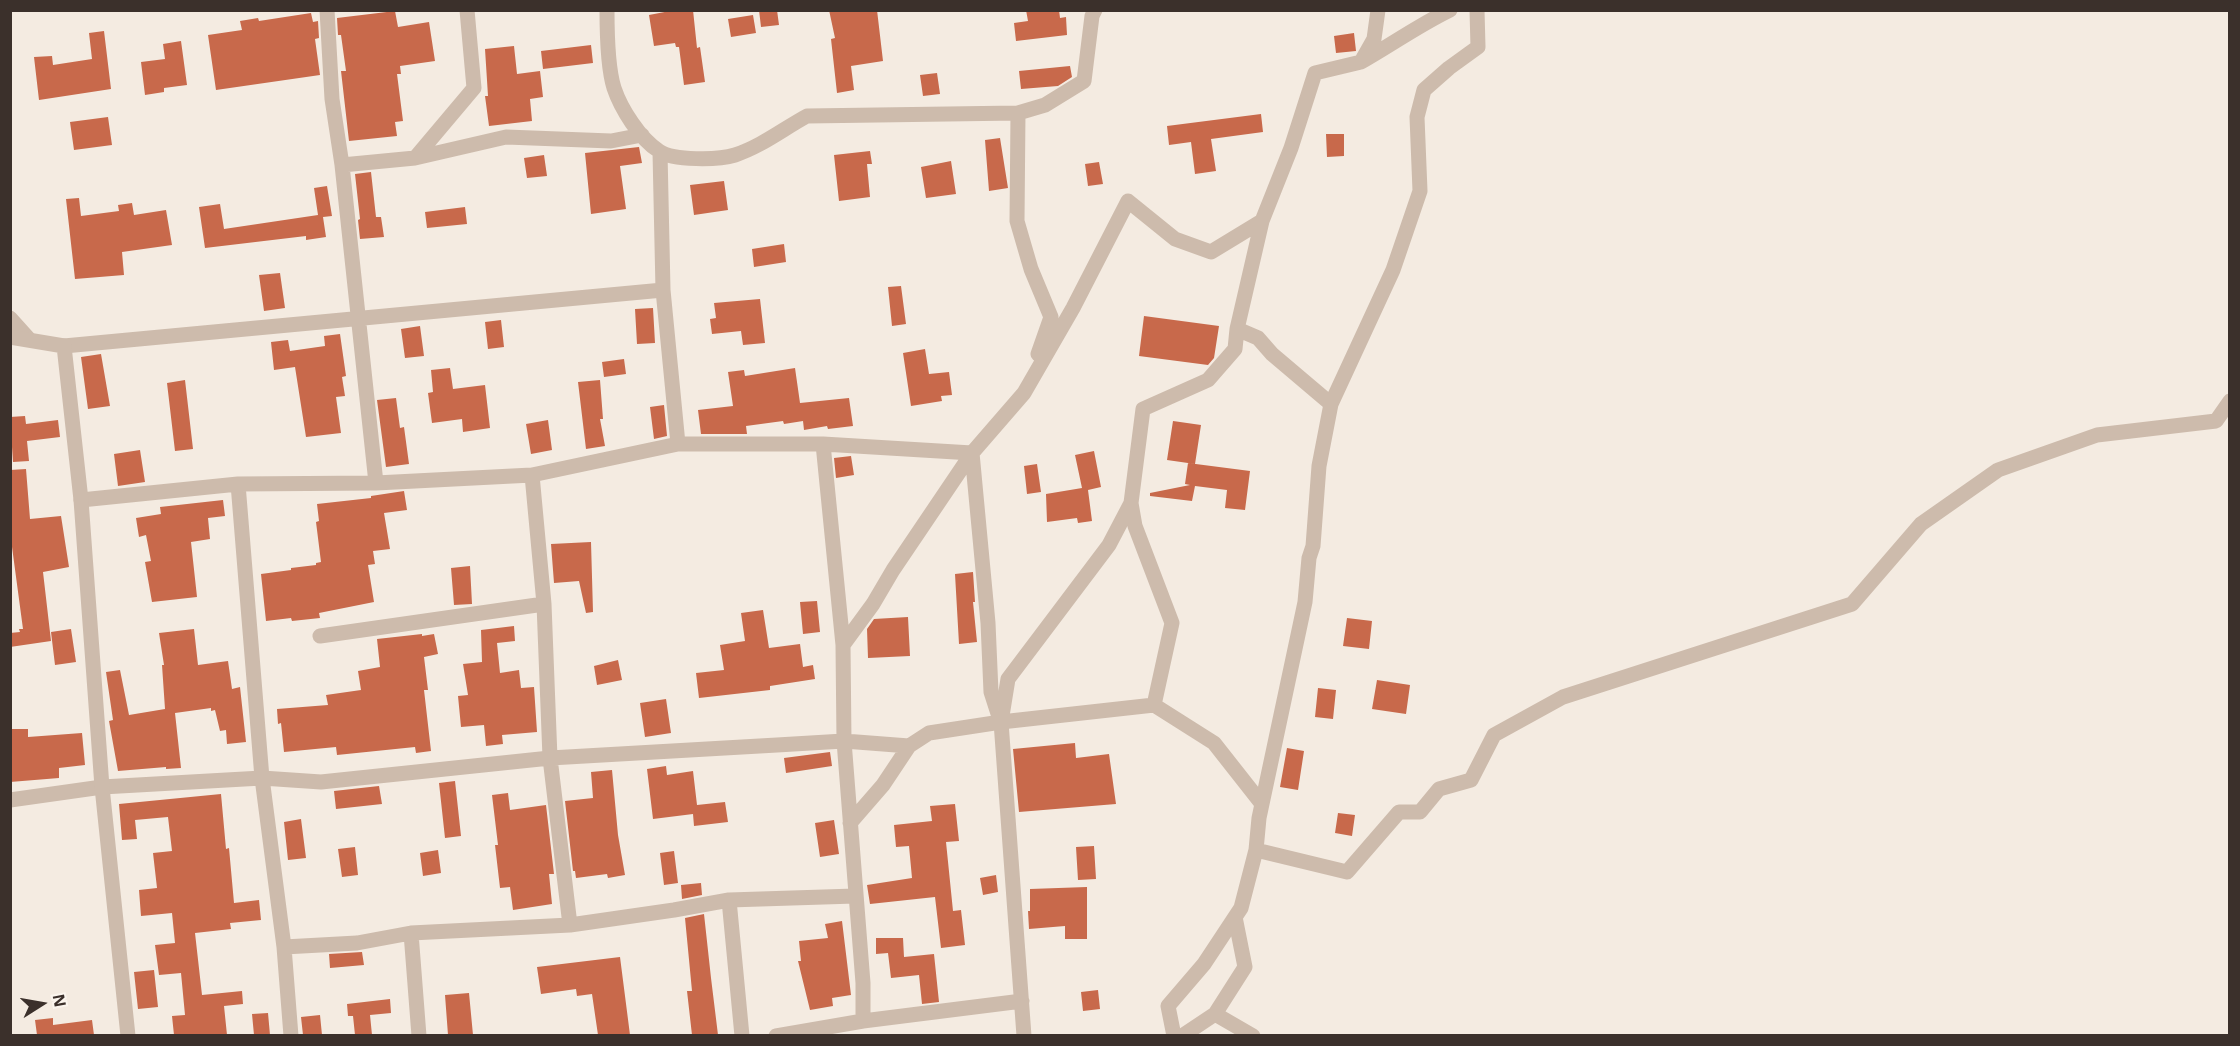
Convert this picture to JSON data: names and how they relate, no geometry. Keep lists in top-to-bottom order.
{
  "north": "right"
}
